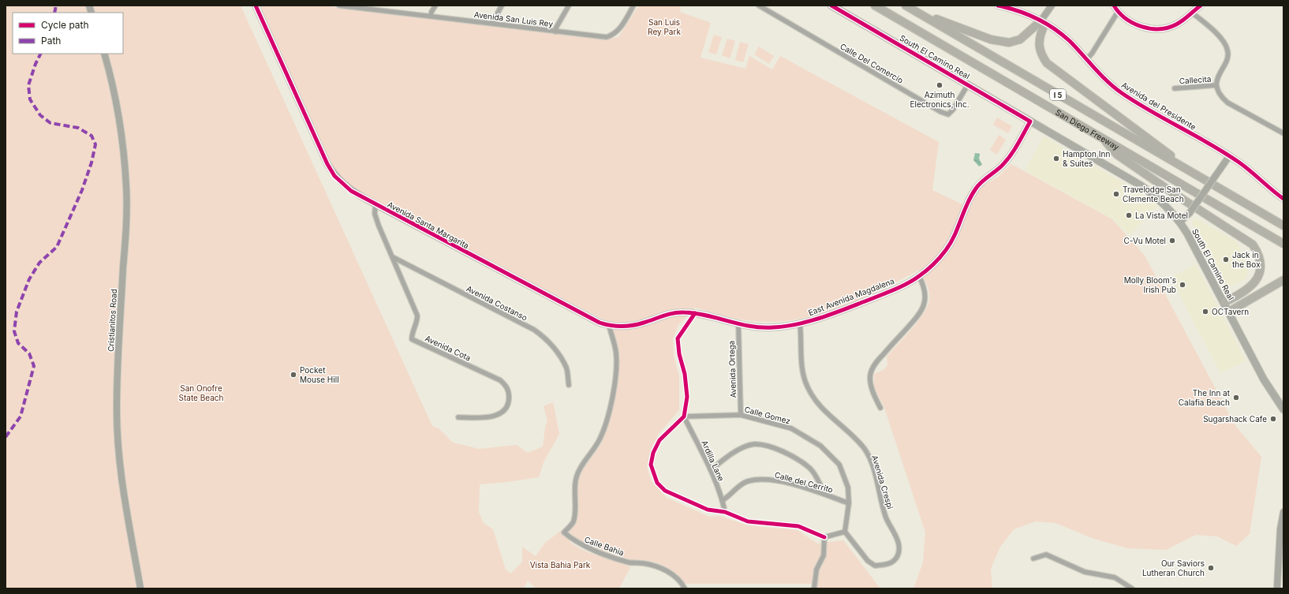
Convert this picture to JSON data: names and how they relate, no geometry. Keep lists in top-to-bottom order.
{
  "streets": {
    "highway": ["I 5", "San Diego Freeway"],
    "main road": ["South El Camino Real"],
    "street": [
      "Avenida San Luis Rey",
      "Calle Del Comercio",
      "Callecita",
      "Avenida del Presidente",
      "Avenida Santa Margarita",
      "East Avenida Magdalena",
      "Avenida Costanso",
      "Cristianitos Road",
      "Avenida Cota",
      "Avenida Ortega",
      "Calle Gomez",
      "Ardilla Lane",
      "Calle del Cerrito",
      "Avenida Crespi",
      "Calle Bahia"
    ]
  },
  "crossings": [
    ["South El Camino Real", "Calle Del Comercio"],
    ["South El Camino Real", "East Avenida Magdalena"],
    ["Avenida Santa Margarita", "East Avenida Magdalena"],
    ["Avenida Santa Margarita", "Avenida Cota"],
    ["Avenida Santa Margarita", "Calle Bahia"],
    ["East Avenida Magdalena", "Avenida Ortega"],
    ["East Avenida Magdalena", "Avenida Crespi"],
    ["Avenida Costanso", "Avenida Cota"],
    ["Avenida Ortega", "Calle Gomez"],
    ["Calle Gomez", "Ardilla Lane"],
    ["Calle Gomez", "Calle del Cerrito"],
    ["Calle Gomez", "Avenida Crespi"],
    ["Ardilla Lane", "Calle del Cerrito"]
  ],
  "parks": ["San Luis Rey Park", "San Onofre State Beach", "Vista Bahia Park"],
  "places": [
    "Azimuth Electronics, Inc.",
    "Hampton Inn & Suites",
    "Travelodge San Clemente Beach",
    "La Vista Motel",
    "C-Vu Motel",
    "Jack in the Box",
    "Molly Bloom's Irish Pub",
    "OCTavern",
    "Pocket Mouse Hill",
    "The Inn at Calafia Beach",
    "Sugarshack Cafe",
    "Our Saviors Lutheran Church"
  ],
  "legend": ["Cycle path", "Path"]
}
